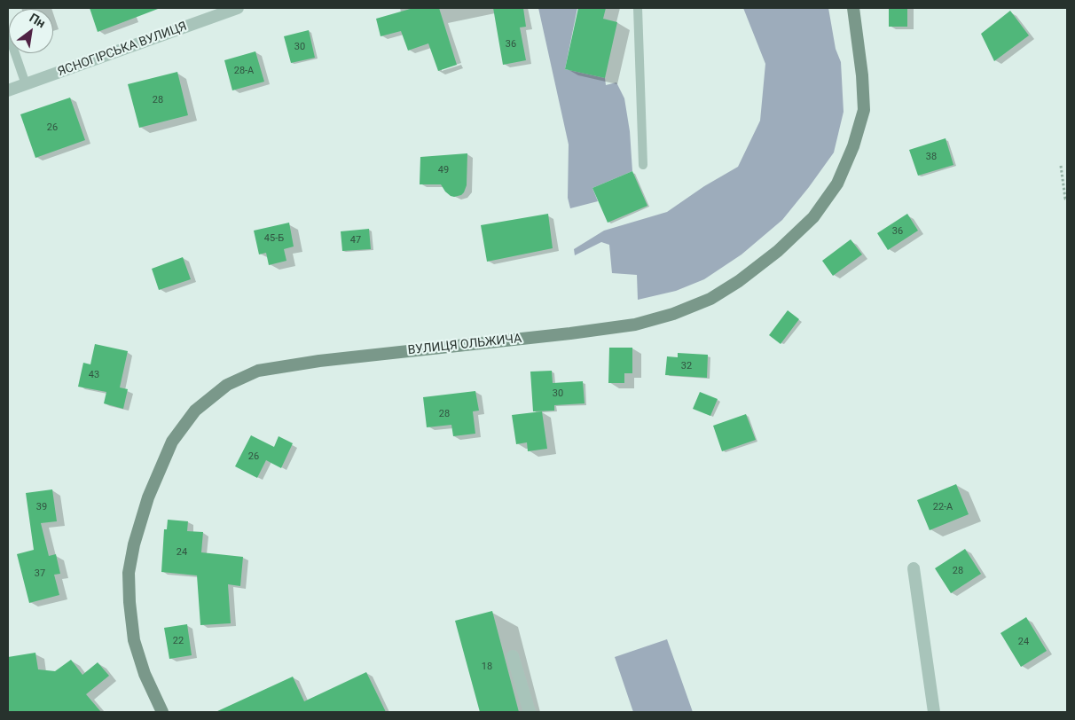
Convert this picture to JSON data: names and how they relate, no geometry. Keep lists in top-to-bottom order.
{
  "streets": {
    "main road": ["ВУЛИЦЯ ОЛЬЖИЧА"],
    "street": ["ЯСНОГІРСЬКА ВУЛИЦЯ"]
  },
  "house_numbers": [
    "36",
    "30",
    "28-А",
    "28",
    "26",
    "38",
    "49",
    "36",
    "45-Б",
    "47",
    "32",
    "43",
    "30",
    "28",
    "26",
    "39",
    "22-А",
    "24",
    "28",
    "37",
    "22",
    "24",
    "18"
  ],
  "north": "top right"
}
